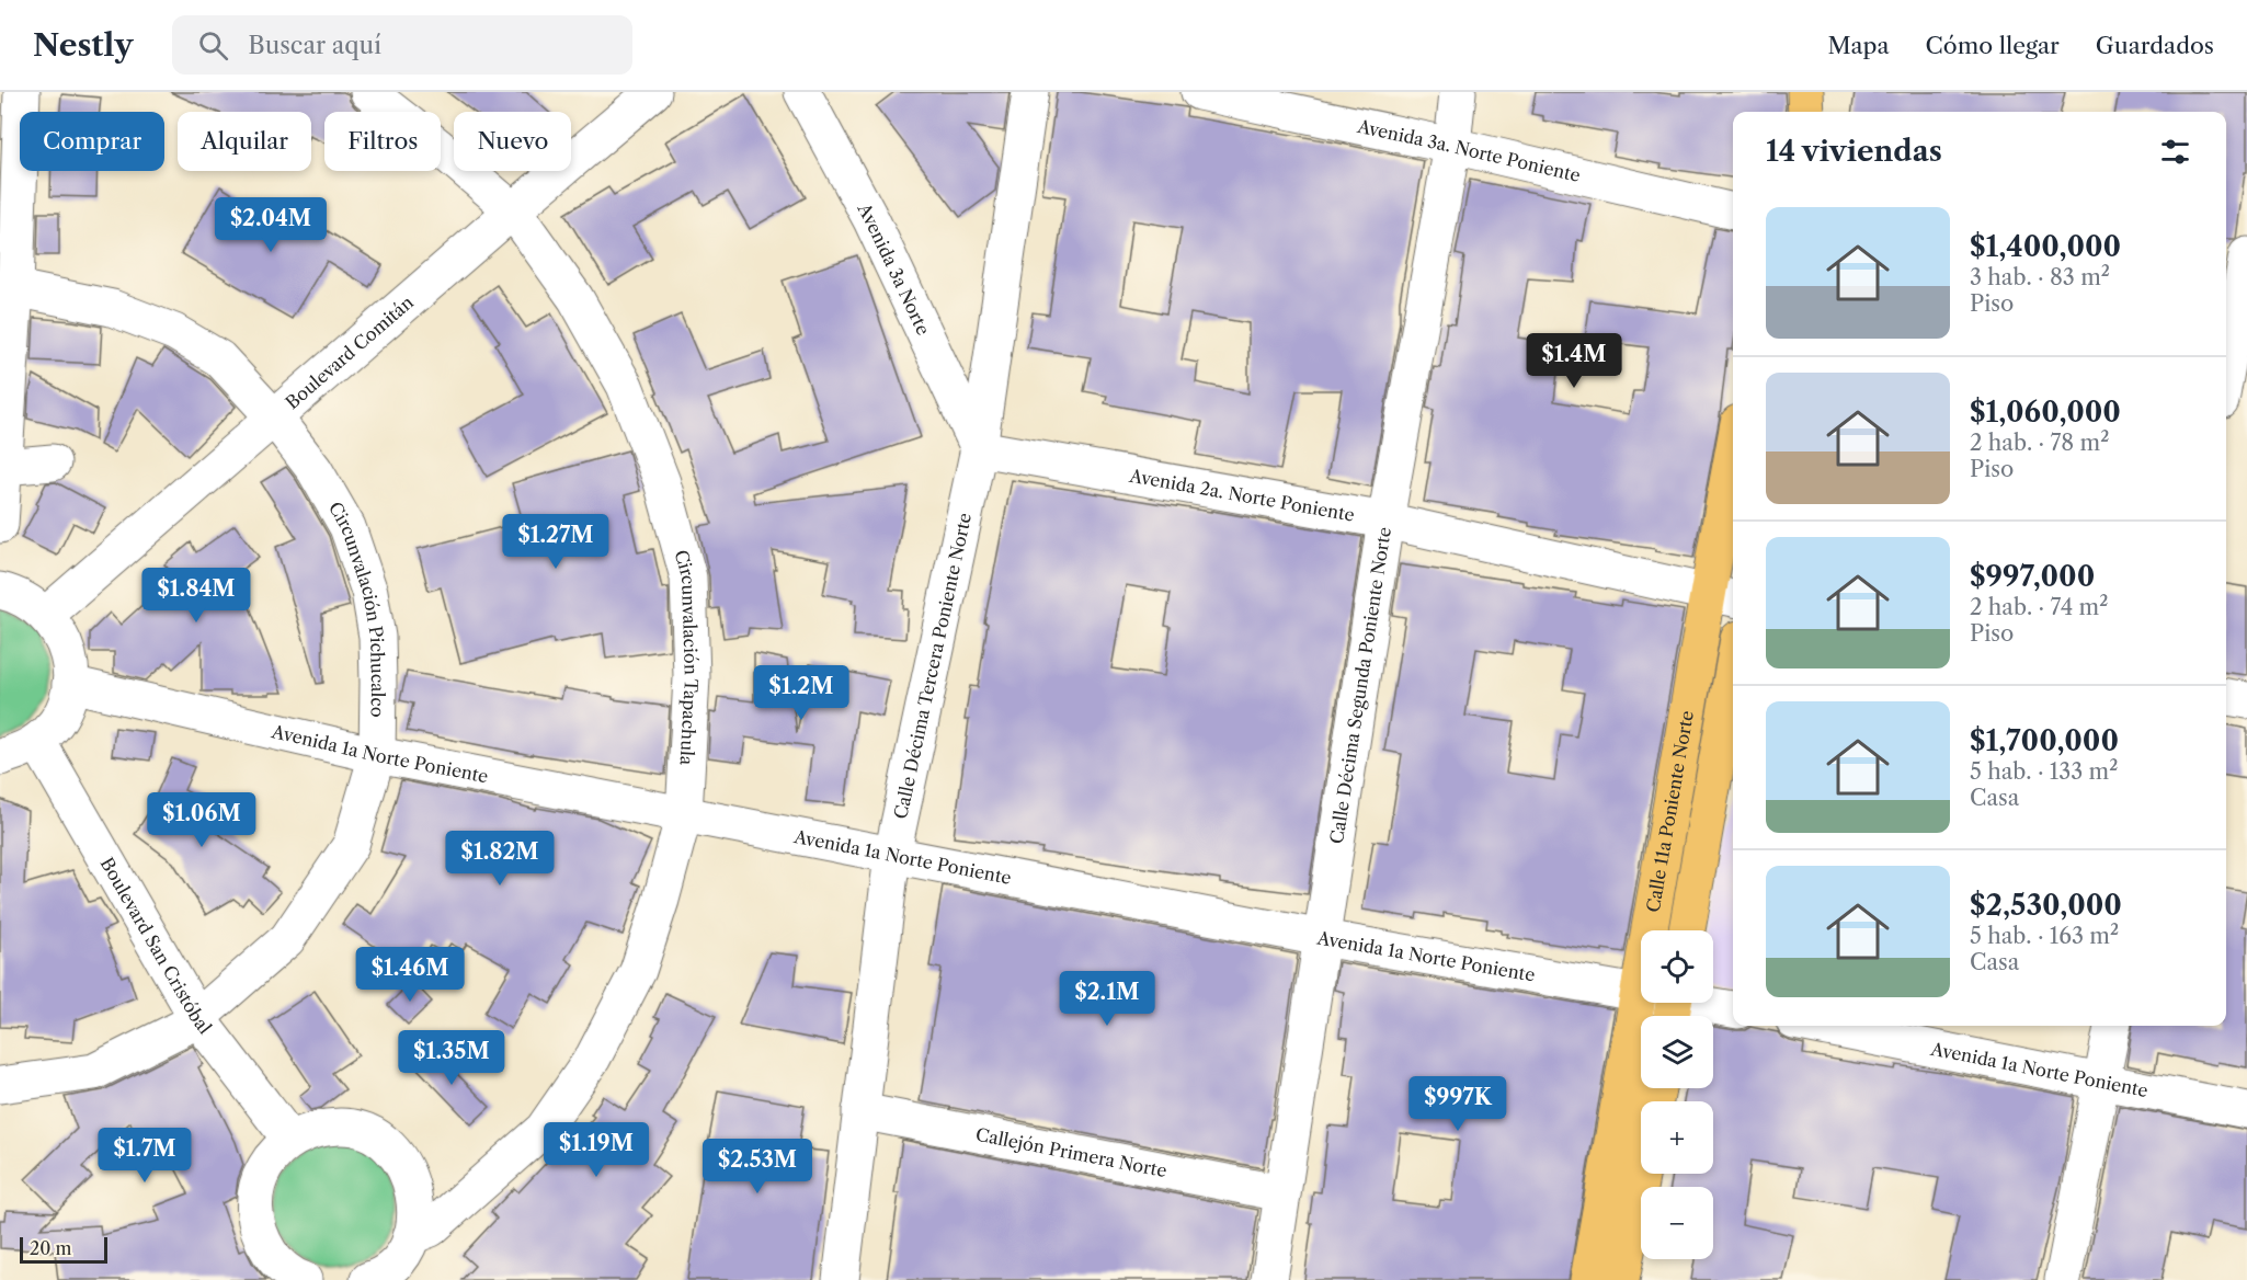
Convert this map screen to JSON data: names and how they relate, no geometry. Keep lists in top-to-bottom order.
{
  "streets": {
    "main road": ["Calle 11a Poniente Norte"],
    "street": [
      "Avenida 3a. Norte Poniente",
      "Avenida 3a Norte",
      "Boulevard Comitán",
      "Avenida 2a. Norte Poniente",
      "Circunvalación Pichucalco",
      "Circunvalación Tapachula",
      "Calle Décima Tercera Poniente Norte",
      "Calle Décima Segunda Poniente Norte",
      "Avenida 1a Norte Poniente",
      "Boulevard San Cristóbal",
      "Callejón Primera Norte"
    ]
  },
  "crossings": [
    ["Avenida 3a. Norte Poniente", "Calle Décima Segunda Poniente Norte"],
    ["Avenida 3a Norte", "Avenida 2a. Norte Poniente"],
    ["Avenida 3a Norte", "Calle Décima Tercera Poniente Norte"],
    ["Boulevard Comitán", "Circunvalación Pichucalco"],
    ["Boulevard Comitán", "Circunvalación Tapachula"],
    ["Avenida 2a. Norte Poniente", "Calle Décima Tercera Poniente Norte"],
    ["Avenida 2a. Norte Poniente", "Calle Décima Segunda Poniente Norte"],
    ["Avenida 2a. Norte Poniente", "Calle 11a Poniente Norte"],
    ["Circunvalación Pichucalco", "Avenida 1a Norte Poniente"],
    ["Circunvalación Pichucalco", "Boulevard San Cristóbal"],
    ["Circunvalación Tapachula", "Avenida 1a Norte Poniente"],
    ["Calle Décima Tercera Poniente Norte", "Avenida 1a Norte Poniente"],
    ["Calle Décima Tercera Poniente Norte", "Callejón Primera Norte"],
    ["Calle Décima Segunda Poniente Norte", "Avenida 1a Norte Poniente"],
    ["Calle Décima Segunda Poniente Norte", "Callejón Primera Norte"]
  ],
  "scale_bar": "20 m",
  "page": {
    "header": "Nestly",
    "search": "Buscar aquí",
    "nav": ["Mapa", "Cómo llegar", "Guardados"],
    "chip": [
      "Comprar",
      "Alquilar",
      "Filtros",
      "Nuevo"
    ],
    "heading": "14 viviendas",
    "list": [
      {
        "name": "$1,400,000",
        "note": "3 hab. · 83 m² · Piso"
      },
      {
        "name": "$1,060,000",
        "note": "2 hab. · 78 m² · Piso"
      },
      {
        "name": "$997,000",
        "note": "2 hab. · 74 m² · Piso"
      },
      {
        "name": "$1,700,000",
        "note": "5 hab. · 133 m² · Casa"
      },
      {
        "name": "$2,530,000",
        "note": "5 hab. · 163 m² · Casa"
      }
    ],
    "price": [
      "$2.04M",
      "$1.4M",
      "$1.27M",
      "$1.84M",
      "$1.2M",
      "$1.06M",
      "$1.82M",
      "$1.46M",
      "$2.1M",
      "$1.35M",
      "$997K",
      "$1.19M",
      "$1.7M",
      "$2.53M"
    ],
    "map_buttons": ["+", "−"],
    "scale": "20 m"
  }
}
